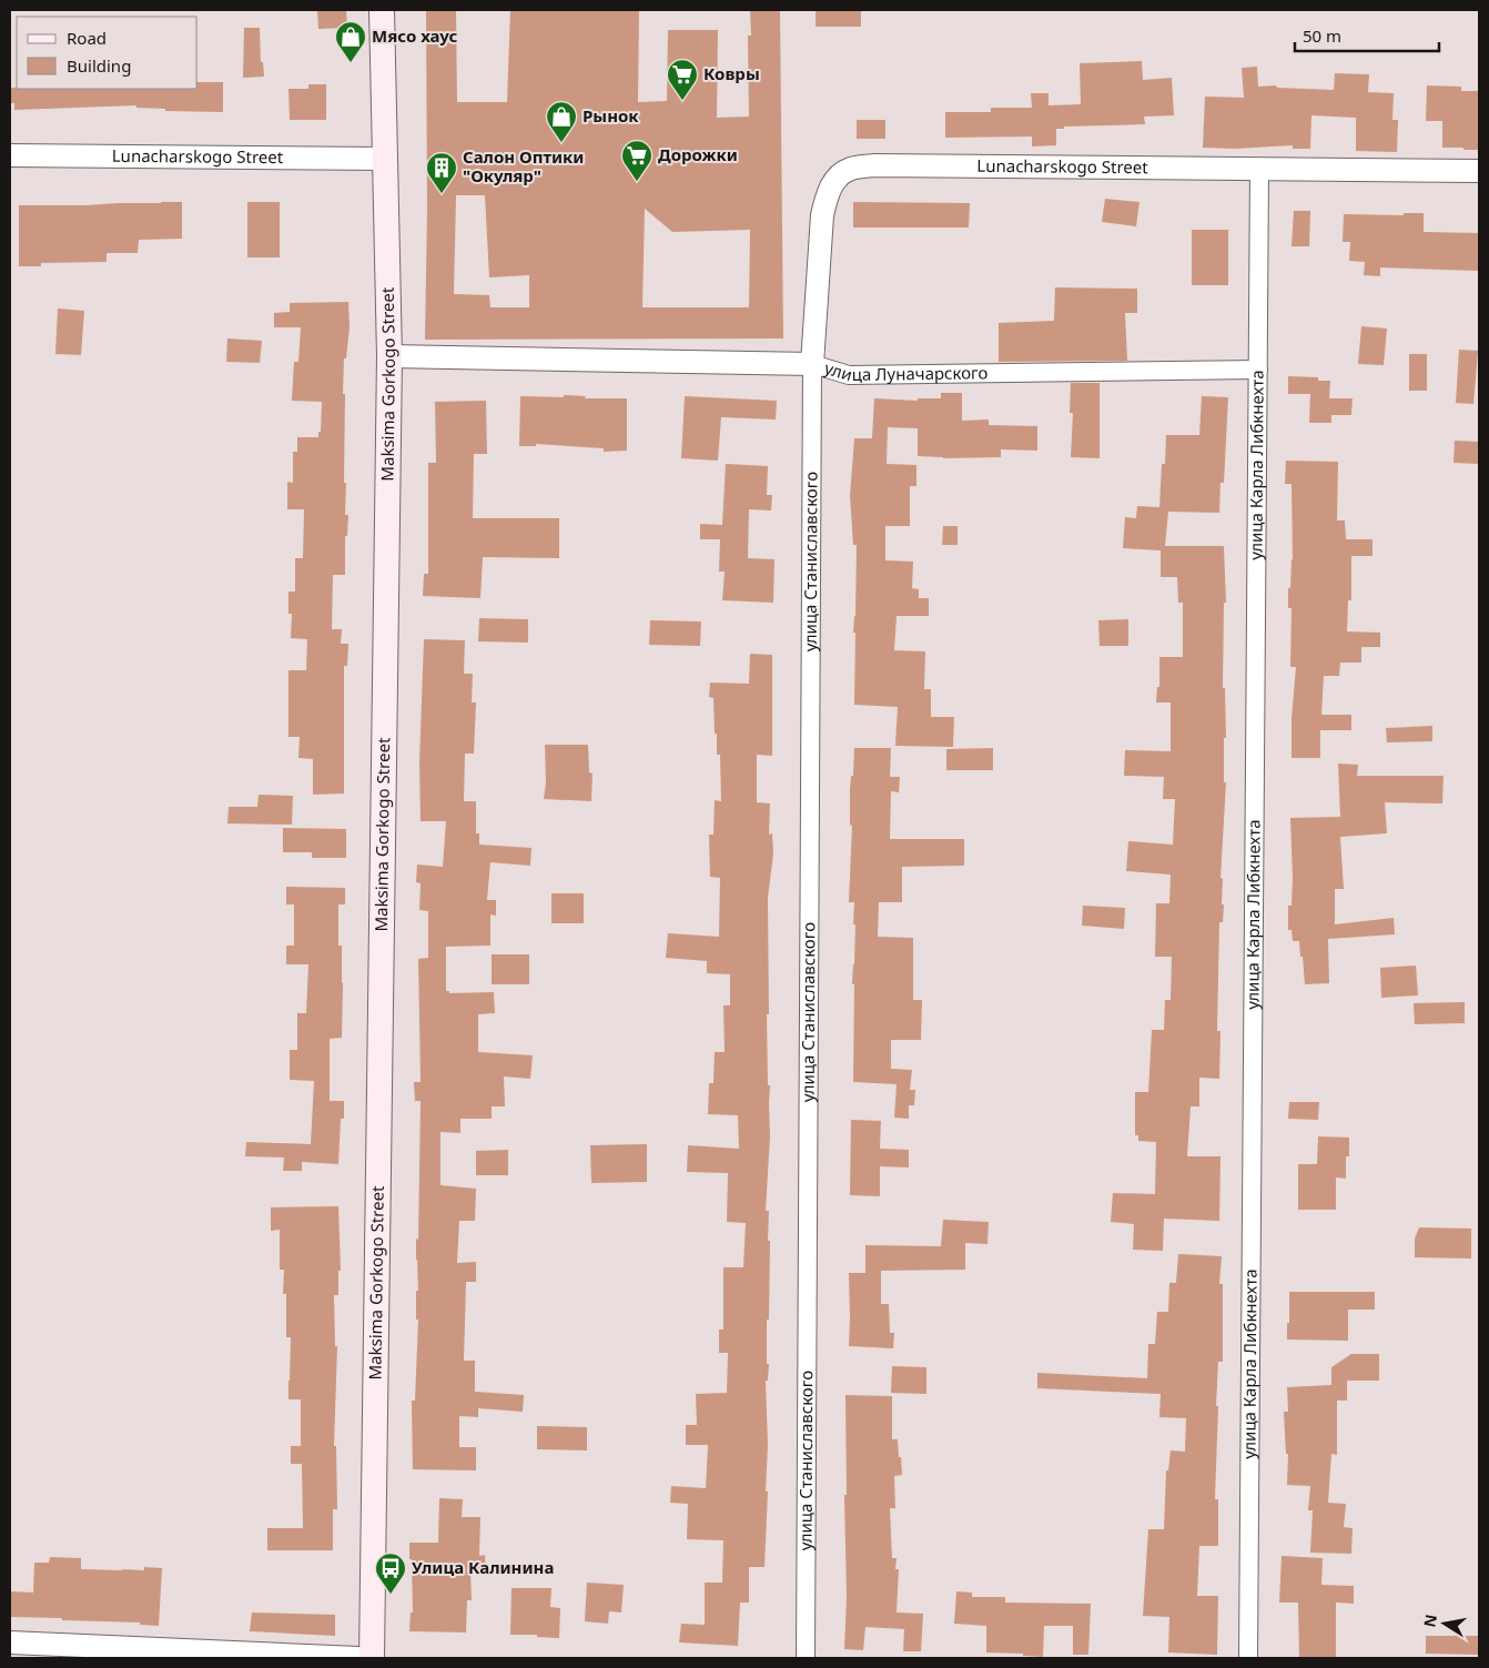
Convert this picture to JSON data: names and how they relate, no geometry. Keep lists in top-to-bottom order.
{
  "streets": {
    "main road": ["Maksima Gorkogo Street"],
    "street": [
      "Lunacharskogo Street",
      "улица Луначарского",
      "улица Карла Либкнехта",
      "улица Станиславского"
    ]
  },
  "crossings": [
    ["Lunacharskogo Street", "улица Луначарского"],
    ["Lunacharskogo Street", "Maksima Gorkogo Street"],
    ["Lunacharskogo Street", "улица Карла Либкнехта"],
    ["Lunacharskogo Street", "улица Станиславского"],
    ["улица Луначарского", "Maksima Gorkogo Street"],
    ["улица Луначарского", "улица Карла Либкнехта"],
    ["улица Луначарского", "улица Станиславского"]
  ],
  "places": {
    "shop": ["Мясо хаус", "Рынок"],
    "supermarket": ["Ковры", "Дорожки"],
    "building": ["Салон Оптики \"Окуляр\""],
    "bus stop": ["Улица Калинина"]
  },
  "legend": ["Road", "Building"],
  "scale_bar": "50 m",
  "north": "left"
}
